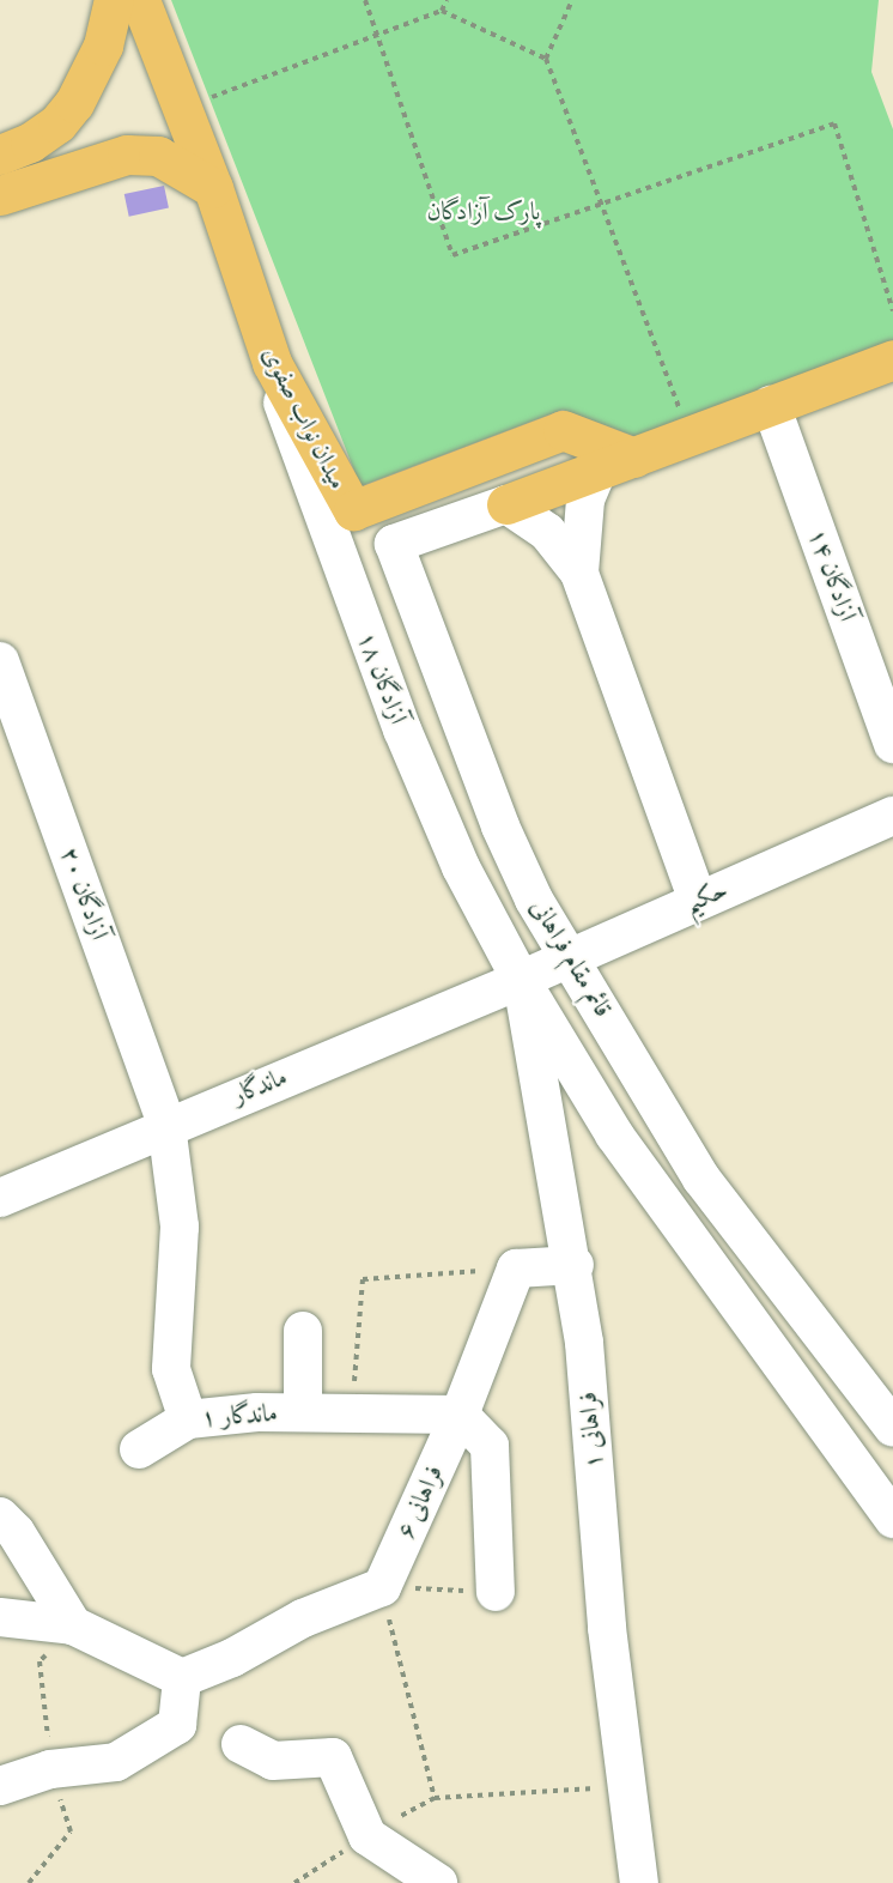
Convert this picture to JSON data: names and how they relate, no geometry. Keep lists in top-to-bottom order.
{
  "streets": {
    "main road": ["میدان نواب صفوی"],
    "street": [
      "آزادگان ۱۴",
      "آزادگان ۱۸",
      "آزادگان ۲۰",
      "حکیم",
      "قائم مقام فراهانی",
      "ماندگار",
      "ماندگار ۱",
      "فراهانی ۱",
      "فراهانی ۶"
    ]
  },
  "crossings": [
    ["میدان نواب صفوی", "آزادگان ۱۸"],
    ["آزادگان ۱۸", "حکیم"],
    ["آزادگان ۱۸", "ماندگار"],
    ["آزادگان ۱۸", "فراهانی ۱"],
    ["آزادگان ۲۰", "ماندگار"],
    ["آزادگان ۲۰", "ماندگار ۱"],
    ["حکیم", "قائم مقام فراهانی"],
    ["حکیم", "ماندگار"],
    ["حکیم", "فراهانی ۱"],
    ["ماندگار", "ماندگار ۱"],
    ["ماندگار", "فراهانی ۱"],
    ["ماندگار ۱", "فراهانی ۶"]
  ],
  "parks": ["پارک آزادگان"]
}
